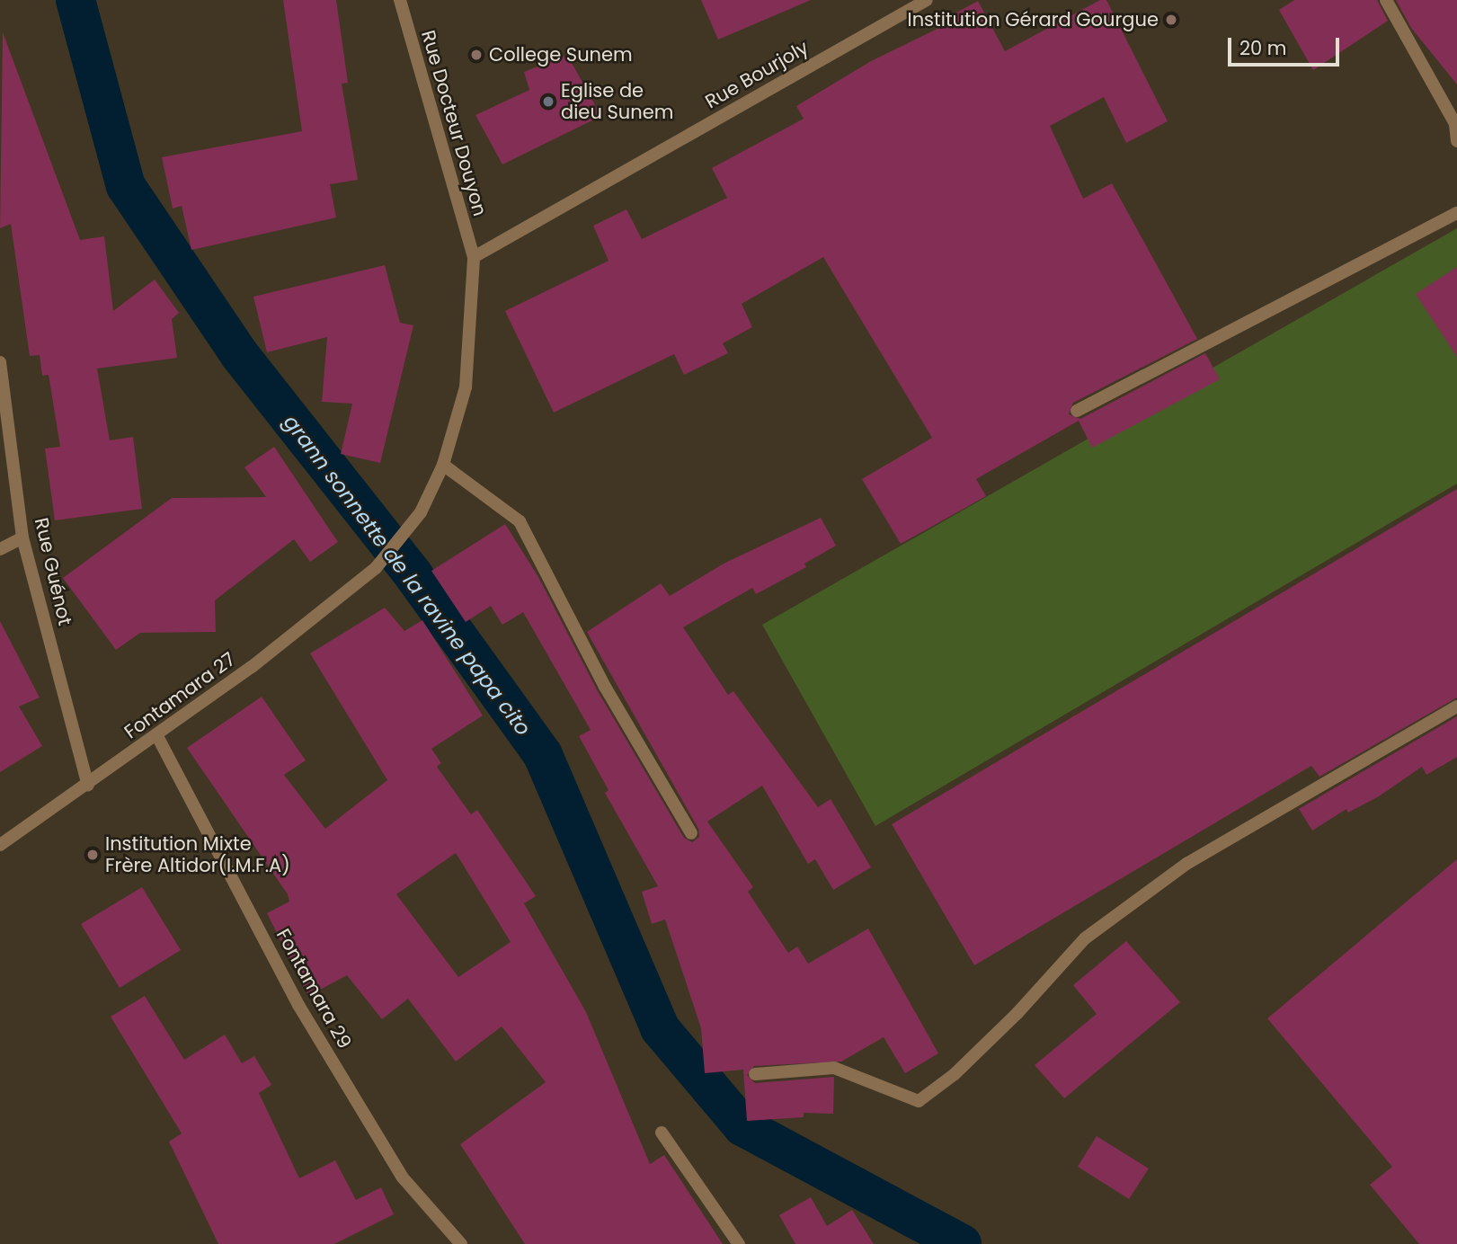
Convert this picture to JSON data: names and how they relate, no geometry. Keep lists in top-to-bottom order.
{
  "streets": {
    "street": [
      "Rue Bourjoly",
      "Rue Docteur Douyon",
      "Rue Guénot",
      "Fontamara 27",
      "Fontamara 29"
    ]
  },
  "crossings": [
    ["Rue Bourjoly", "Rue Docteur Douyon"],
    ["Rue Guénot", "Fontamara 27"],
    ["Fontamara 27", "Fontamara 29"]
  ],
  "water": ["grann sonnette de la ravine papa cito"],
  "places": [
    "Institution Gérard Gourgue",
    "College Sunem",
    "Eglise de dieu Sunem",
    "Institution Mixte Frère Altidor(I.M.F.A)"
  ],
  "scale_bar": "20 m"
}
